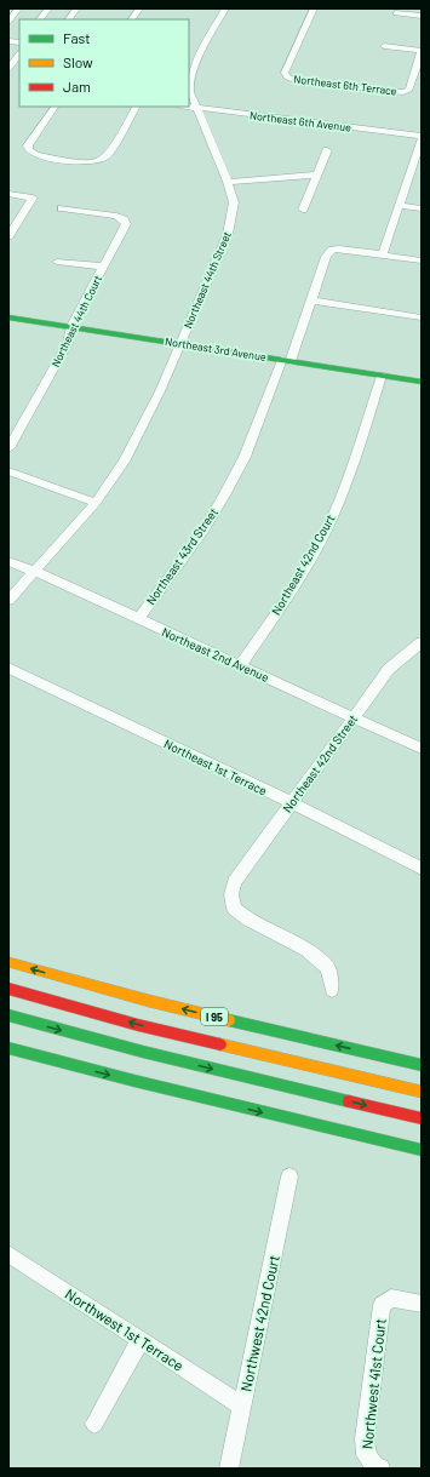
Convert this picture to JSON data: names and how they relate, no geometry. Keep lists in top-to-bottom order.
{
  "streets": {
    "main road": ["Northeast 3rd Avenue", "I 95"],
    "street": [
      "Northeast 6th Terrace",
      "Northeast 6th Avenue",
      "Northeast 44th Street",
      "Northeast 44th Court",
      "Northeast 43rd Street",
      "Northeast 42nd Court",
      "Northeast 2nd Avenue",
      "Northeast 42nd Street",
      "Northeast 1st Terrace",
      "Northwest 42nd Court",
      "Northwest 1st Terrace",
      "Northwest 41st Court"
    ]
  },
  "crossings": [
    ["Northeast 6th Avenue", "Northeast 44th Street"],
    ["Northeast 44th Street", "Northeast 3rd Avenue"],
    ["Northeast 44th Street", "Northeast 2nd Avenue"],
    ["Northeast 44th Court", "Northeast 3rd Avenue"],
    ["Northeast 3rd Avenue", "Northeast 43rd Street"],
    ["Northeast 3rd Avenue", "Northeast 42nd Court"],
    ["Northeast 43rd Street", "Northeast 2nd Avenue"],
    ["Northeast 42nd Court", "Northeast 2nd Avenue"],
    ["Northeast 2nd Avenue", "Northeast 42nd Street"],
    ["Northeast 42nd Street", "Northeast 1st Terrace"],
    ["Northwest 42nd Court", "Northwest 1st Terrace"]
  ],
  "legend": ["Fast", "Slow", "Jam"]
}
